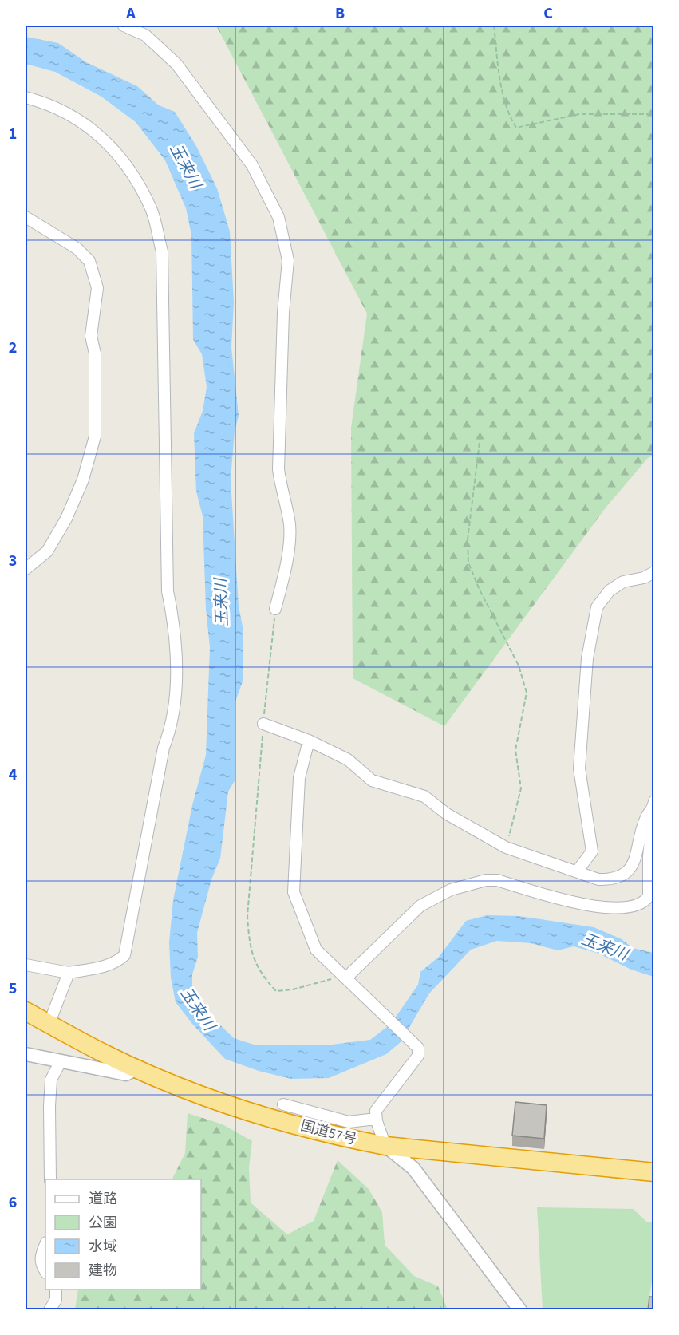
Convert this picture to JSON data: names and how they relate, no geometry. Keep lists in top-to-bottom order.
{
  "streets": {
    "highway": ["国道57号"]
  },
  "water": ["玉来川"],
  "legend": [
    "道路",
    "公園",
    "水域",
    "建物"
  ],
  "grid": {
    "columns": ["A", "B", "C"],
    "rows": [
      "1",
      "2",
      "3",
      "4",
      "5",
      "6"
    ]
  }
}
